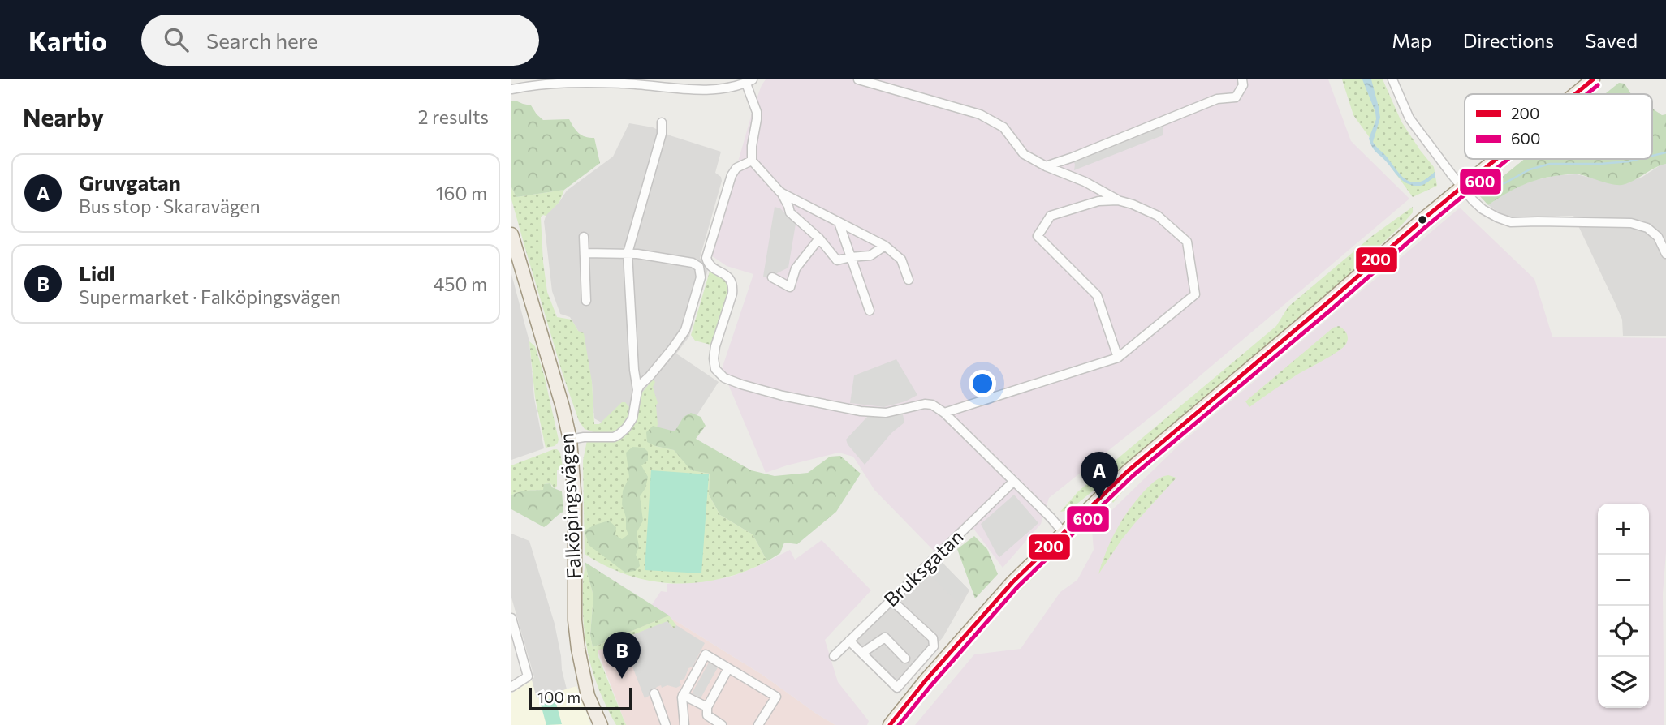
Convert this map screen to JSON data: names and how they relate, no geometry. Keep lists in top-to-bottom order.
{
  "streets": {
    "main road": ["Falköpingsvägen"],
    "street": ["Bruksgatan"]
  },
  "lines": ["transit line 200", "transit line 600"],
  "legend": ["200", "600"],
  "scale_bar": "100 m",
  "page": {
    "header": "Kartio",
    "search": "Search here",
    "nav": ["Map", "Directions", "Saved"],
    "heading": ["Nearby", "2 results"],
    "list": [
      {
        "mark": "A",
        "name": "Gruvgatan",
        "note": "Bus stop · Skaravägen",
        "value": "160 m"
      },
      {
        "mark": "B",
        "name": "Lidl",
        "note": "Supermarket · Falköpingsvägen",
        "value": "450 m"
      }
    ],
    "pins": ["A", "B"],
    "map_buttons": ["+", "−"],
    "scale": "100 m"
  }
}
